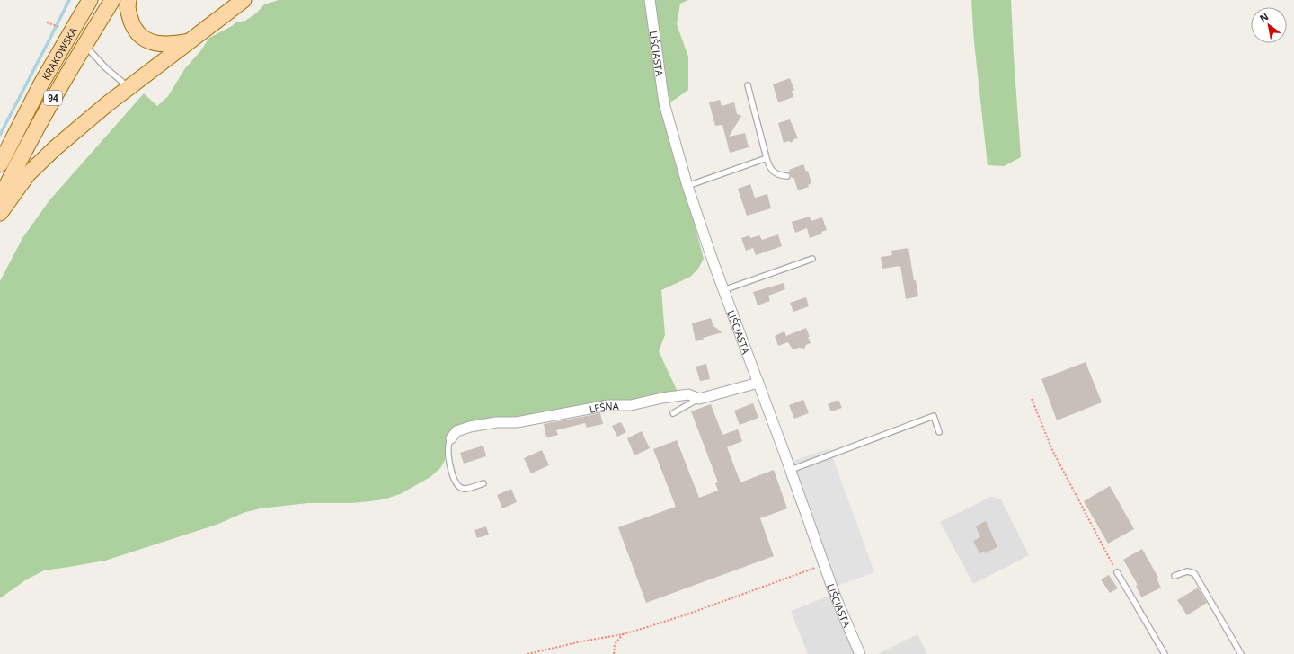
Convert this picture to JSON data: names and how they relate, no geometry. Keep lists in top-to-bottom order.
{
  "streets": {
    "main road": ["KRAKOWSKA", "94"],
    "street": ["LIŚCIASTA", "LEŚNA"]
  },
  "crossings": [
    ["LIŚCIASTA", "LEŚNA"]
  ],
  "north": "top left"
}
